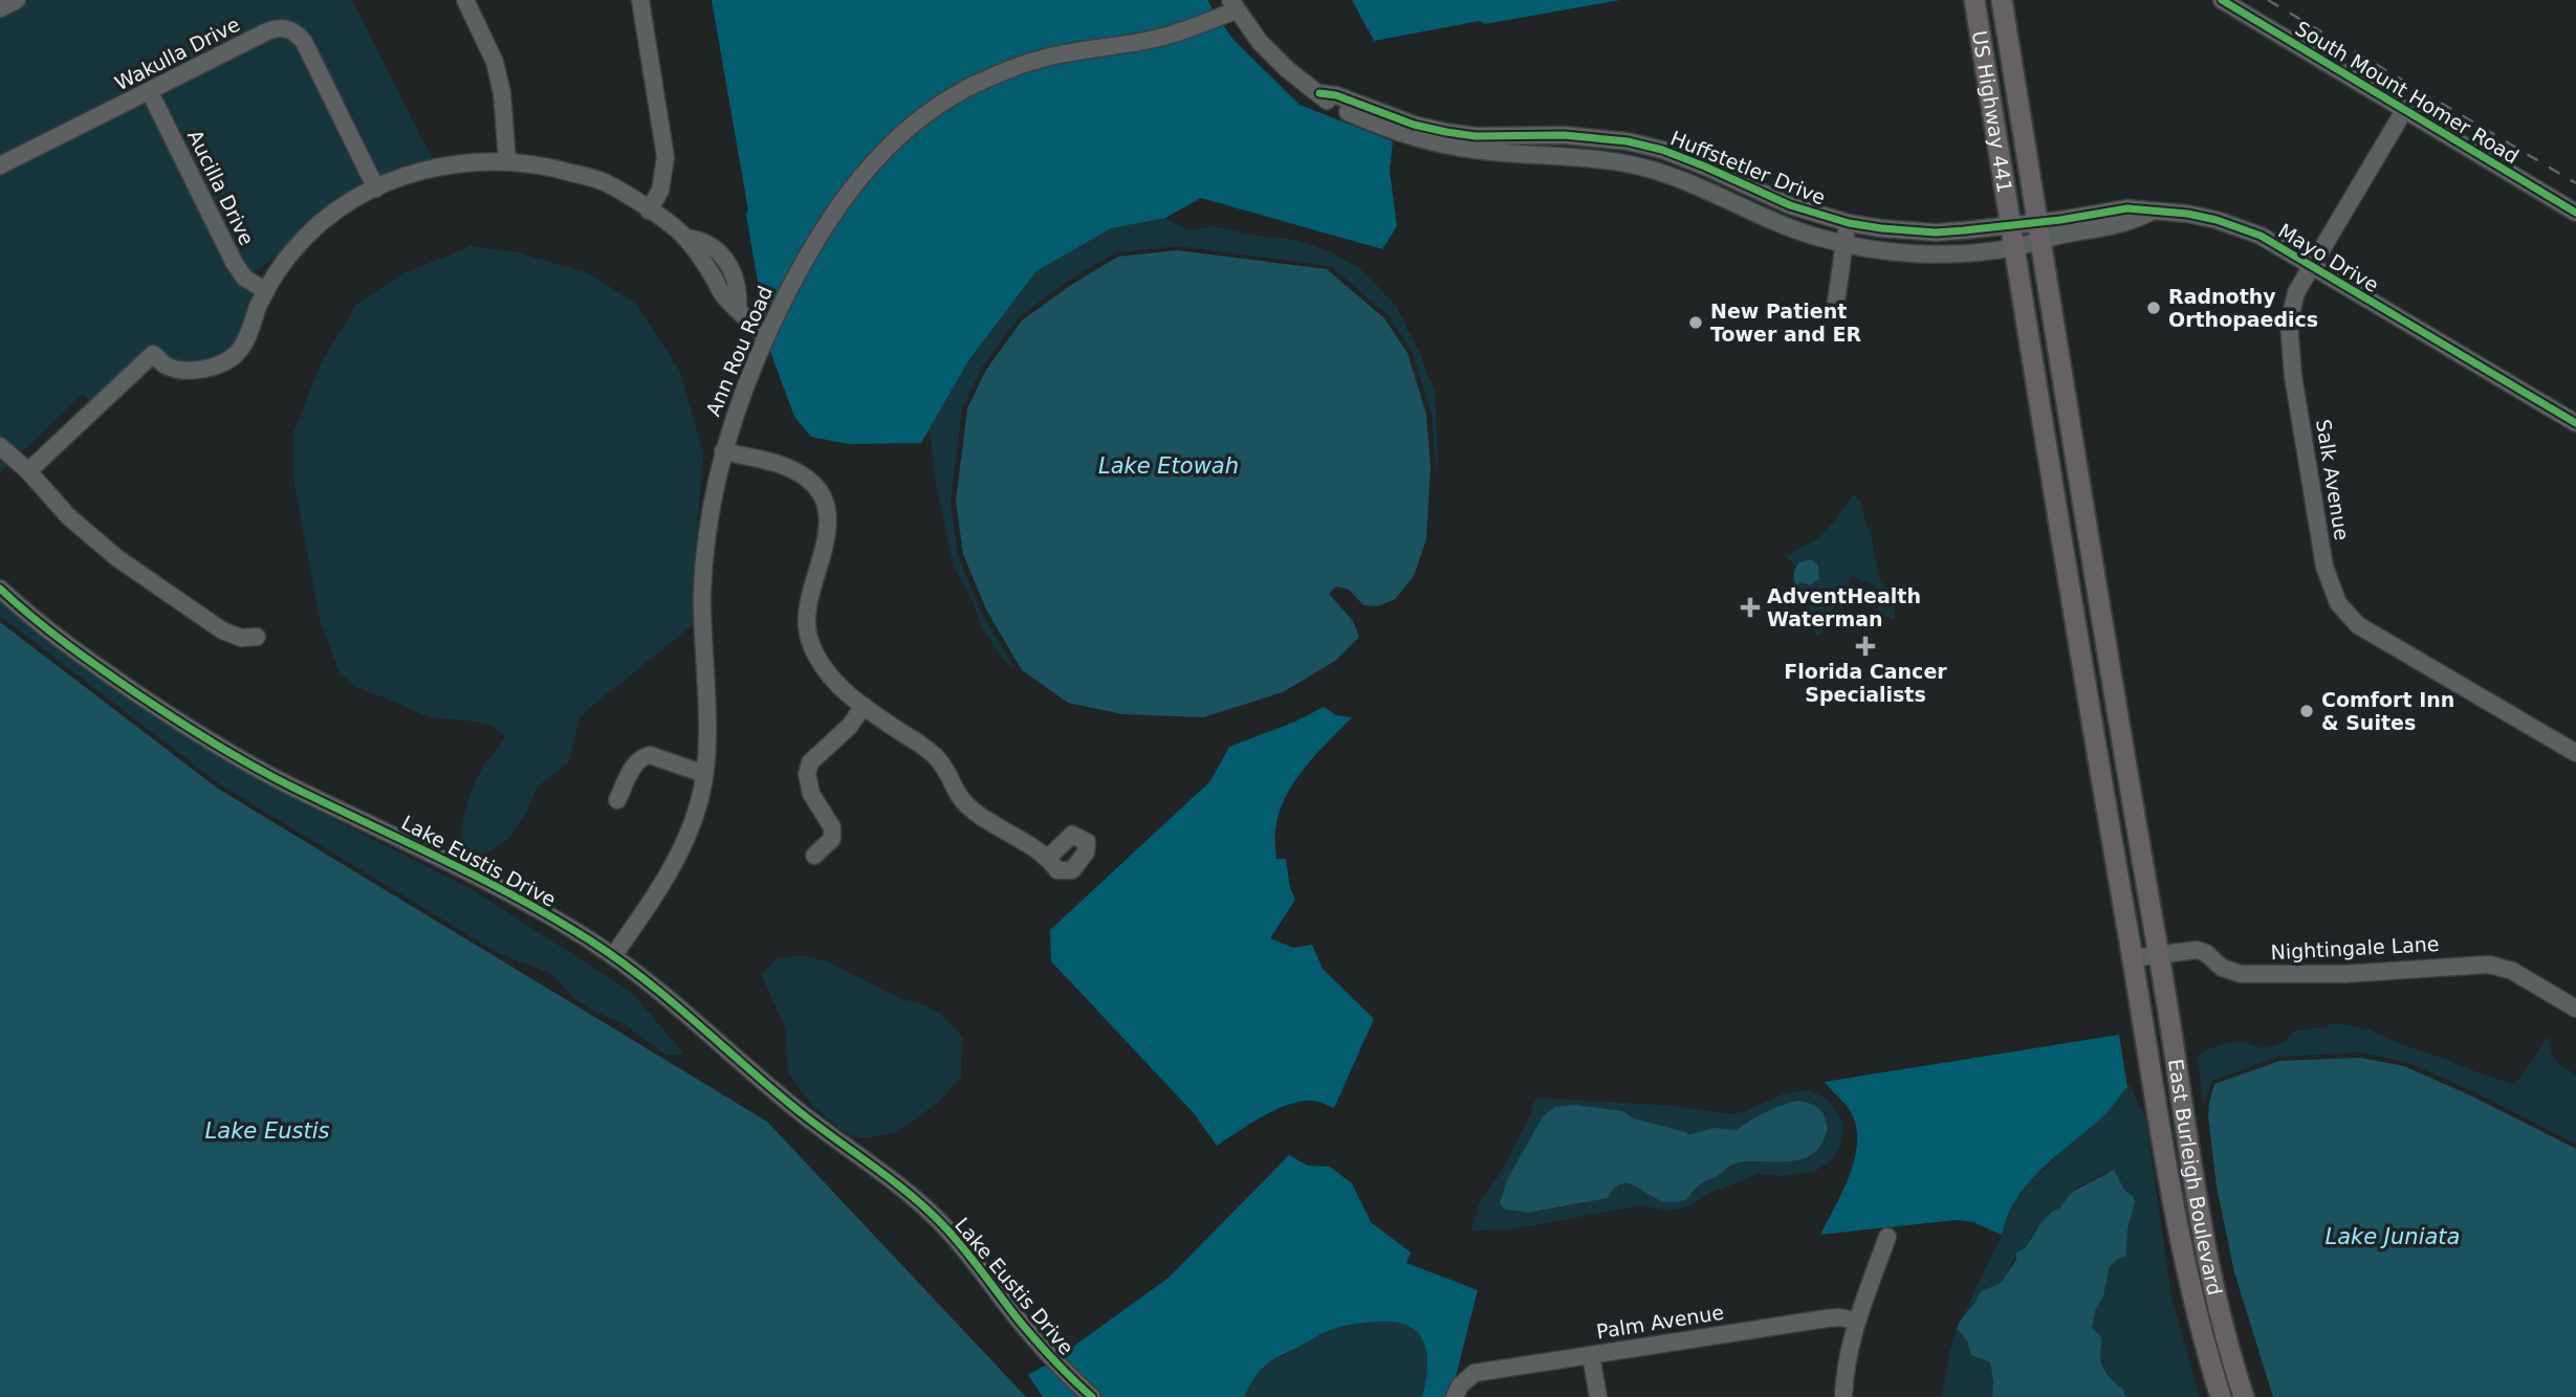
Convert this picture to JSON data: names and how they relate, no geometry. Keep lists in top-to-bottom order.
{
  "streets": {
    "main road": ["US Highway 441", "East Burleigh Boulevard"],
    "street": [
      "Wakulla Drive",
      "South Mount Homer Road",
      "Huffstetler Drive",
      "Aucilla Drive",
      "Mayo Drive",
      "Ann Rou Road",
      "Salk Avenue",
      "Lake Eustis Drive",
      "Nightingale Lane",
      "Palm Avenue"
    ]
  },
  "crossings": [
    ["Wakulla Drive", "Aucilla Drive"],
    ["South Mount Homer Road", "Salk Avenue"],
    ["US Highway 441", "Huffstetler Drive"],
    ["US Highway 441", "East Burleigh Boulevard"],
    ["Huffstetler Drive", "Mayo Drive"],
    ["Huffstetler Drive", "Ann Rou Road"],
    ["Huffstetler Drive", "East Burleigh Boulevard"],
    ["Mayo Drive", "Salk Avenue"],
    ["Mayo Drive", "East Burleigh Boulevard"],
    ["Ann Rou Road", "Lake Eustis Drive"],
    ["Nightingale Lane", "East Burleigh Boulevard"]
  ],
  "water": ["Lake Etowah", "Lake Eustis", "Lake Juniata"],
  "places": {
    "other": ["Radnothy Orthopaedics", "New Patient Tower and ER", "Comfort Inn & Suites"],
    "health": ["AdventHealth Waterman", "Florida Cancer Specialists"]
  }
}
